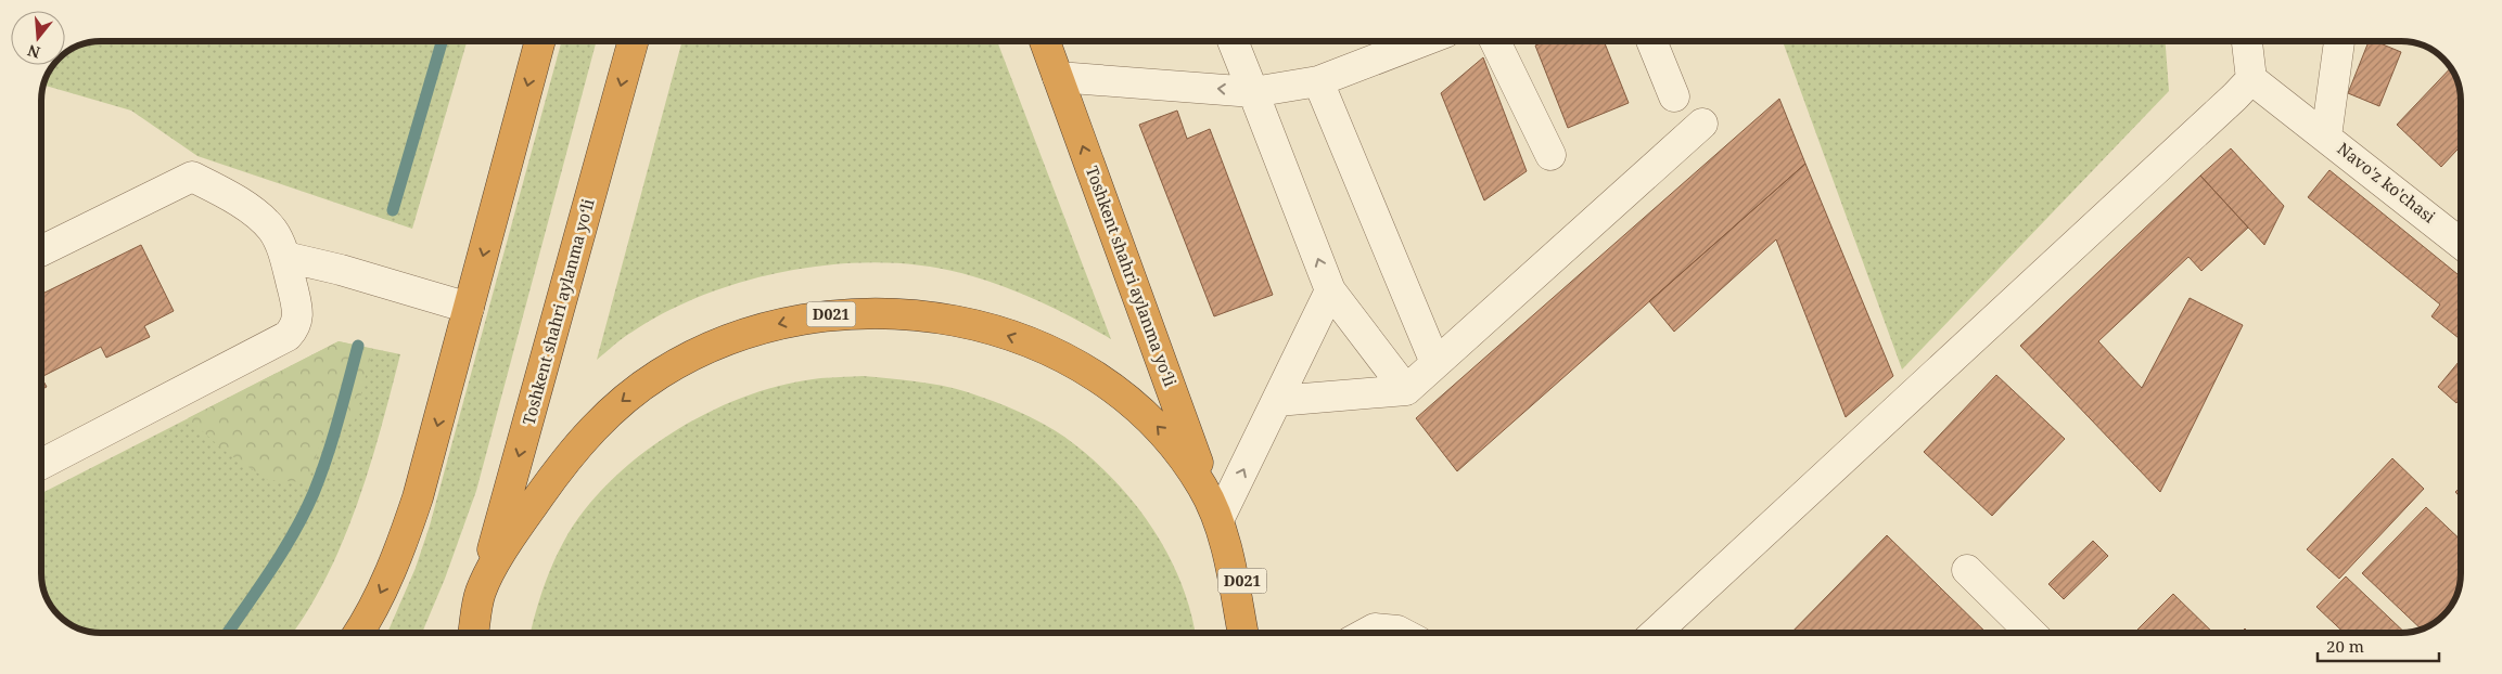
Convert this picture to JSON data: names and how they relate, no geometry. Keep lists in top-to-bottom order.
{
  "streets": {
    "highway": ["Toshkent shahri aylanma yoʻli", "D021"],
    "street": ["Navo'z ko'chasi"]
  },
  "scale_bar": "20 m",
  "north": "bottom"
}
